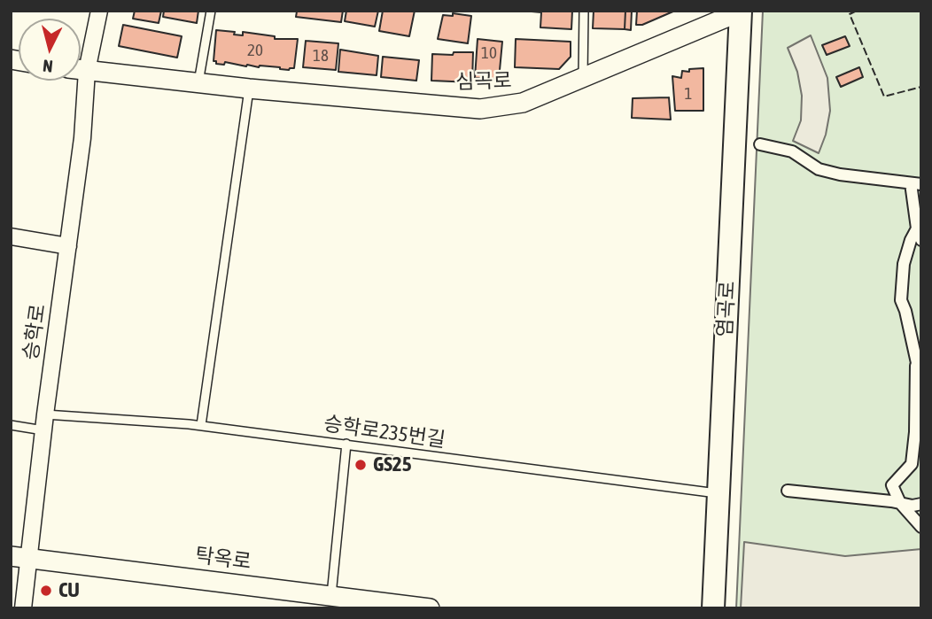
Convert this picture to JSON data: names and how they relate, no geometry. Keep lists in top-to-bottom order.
{
  "streets": {
    "main road": ["염곡로"],
    "street": ["심곡로", "승학로", "탁옥로"],
    "lane": ["승학로235번길"]
  },
  "crossings": [
    ["심곡로", "염곡로"],
    ["염곡로", "승학로235번길"],
    ["승학로", "승학로235번길"],
    ["승학로", "탁옥로"]
  ],
  "places": ["GS25", "CU"],
  "house_numbers": [
    "20",
    "10",
    "18",
    "1"
  ],
  "north": "bottom"
}
